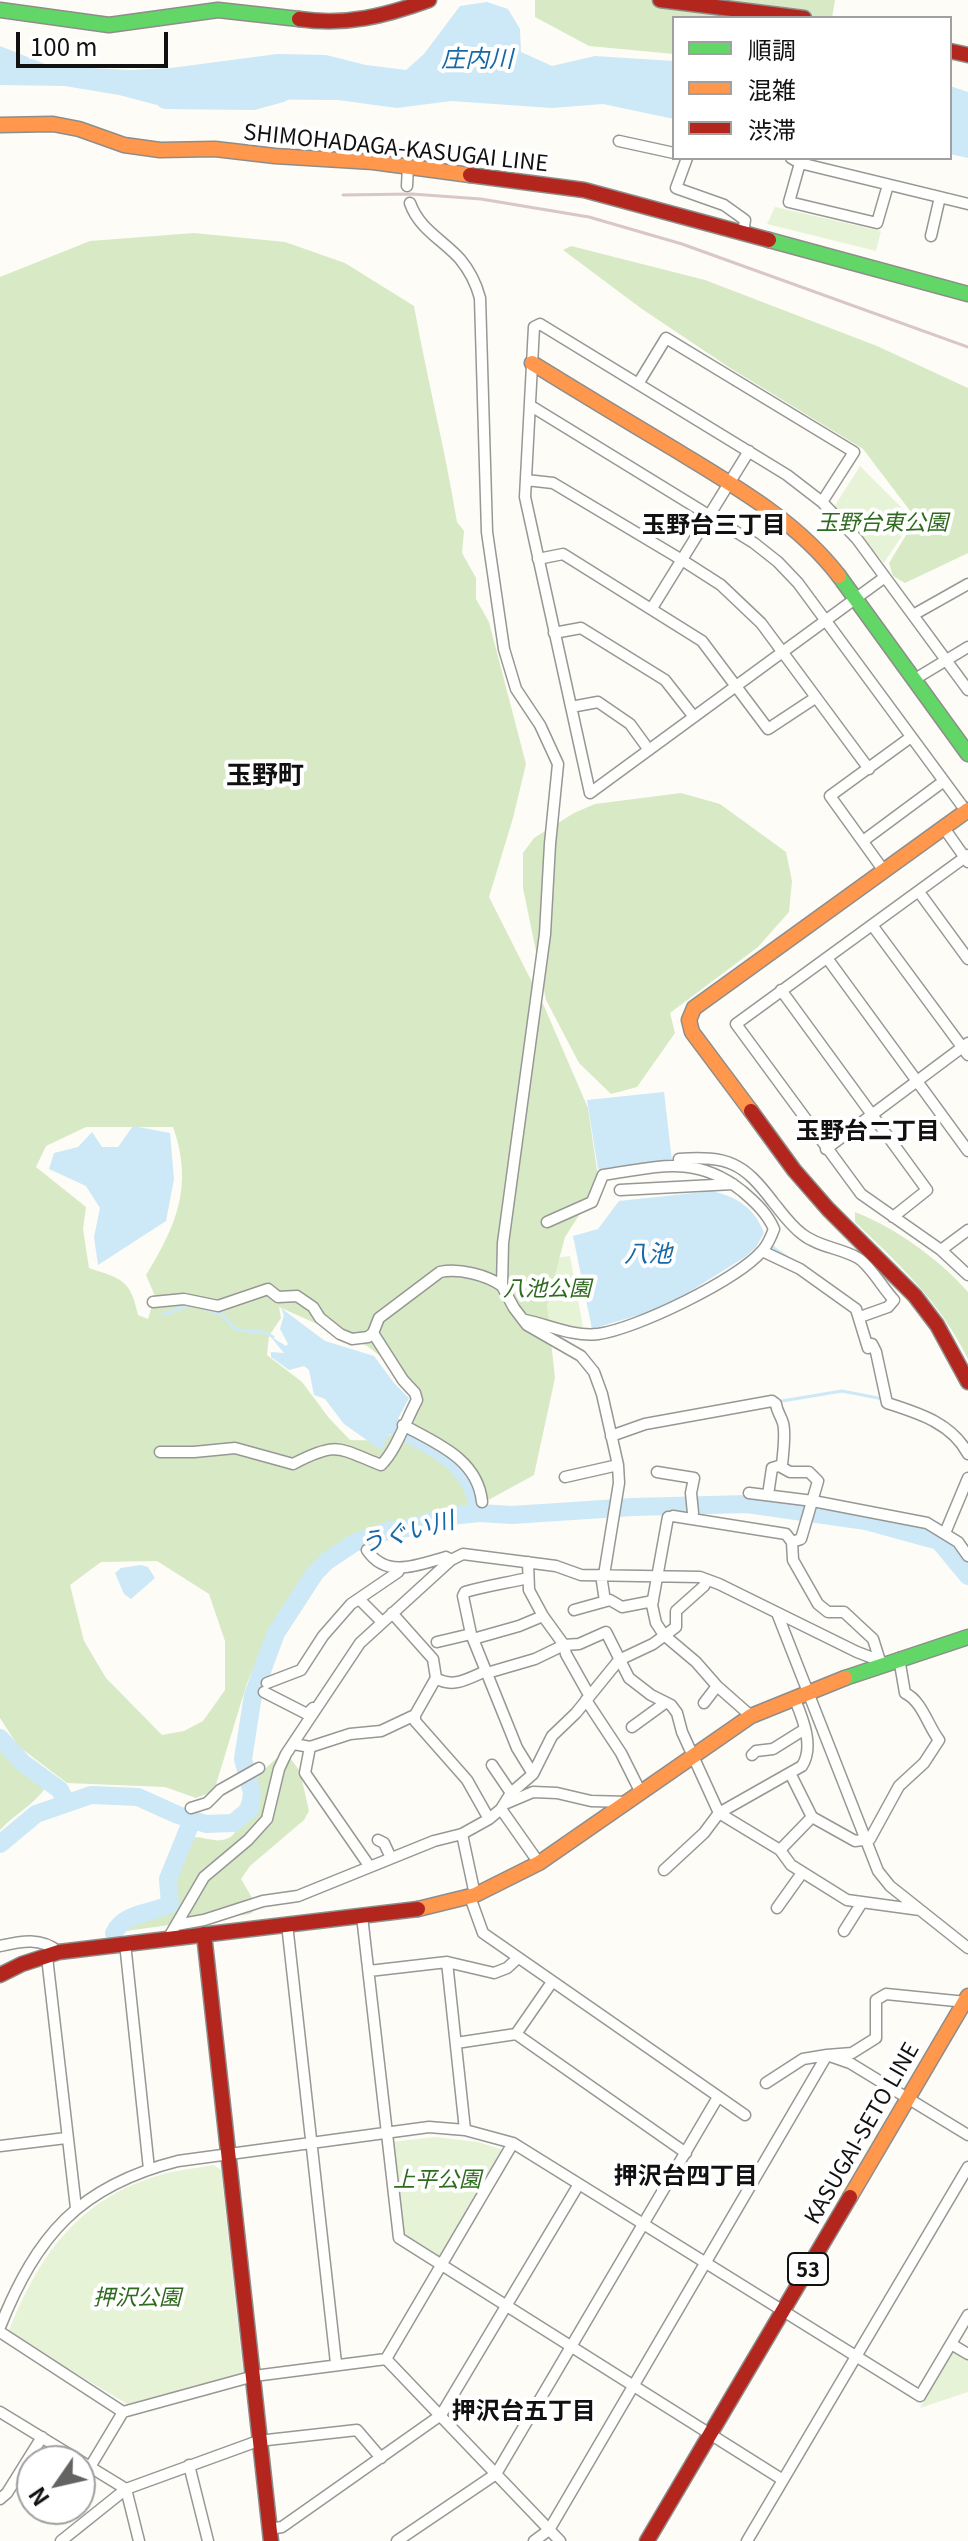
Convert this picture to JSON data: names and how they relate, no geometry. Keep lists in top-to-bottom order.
{
  "streets": {
    "street": ["SHIMOHADAGA-KASUGAI LINE", "KASUGAI-SETO LINE", "53"]
  },
  "districts": [
    "玉野台三丁目",
    "玉野町",
    "玉野台二丁目",
    "押沢台四丁目",
    "押沢台五丁目"
  ],
  "water": ["庄内川", "八池", "うぐい川"],
  "parks": [
    "玉野台東公園",
    "八池公園",
    "上平公園",
    "押沢公園"
  ],
  "legend": ["順調", "混雑", "渋滞"],
  "scale_bar": "100 m",
  "north": "bottom left"
}
